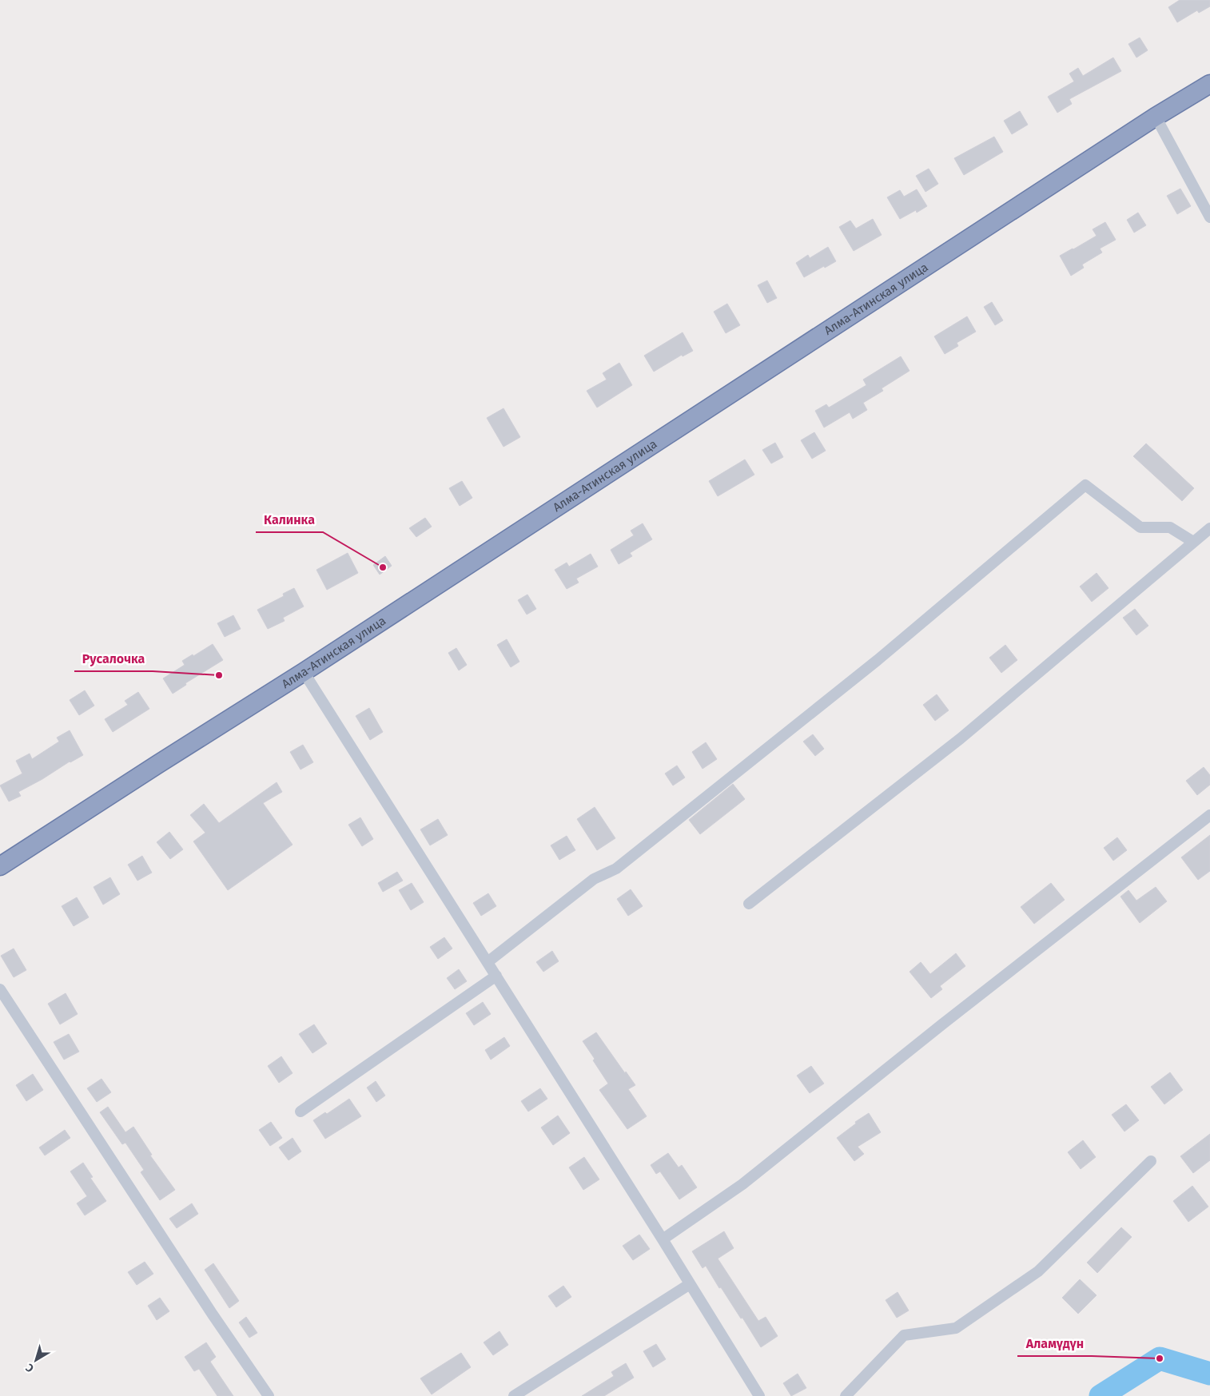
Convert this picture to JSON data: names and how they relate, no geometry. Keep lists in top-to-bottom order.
{
  "streets": {
    "highway": ["Алма-Атинская улица"]
  },
  "places": ["Калинка", "Русалочка", "Аламүдүн"],
  "north": "bottom left"
}
